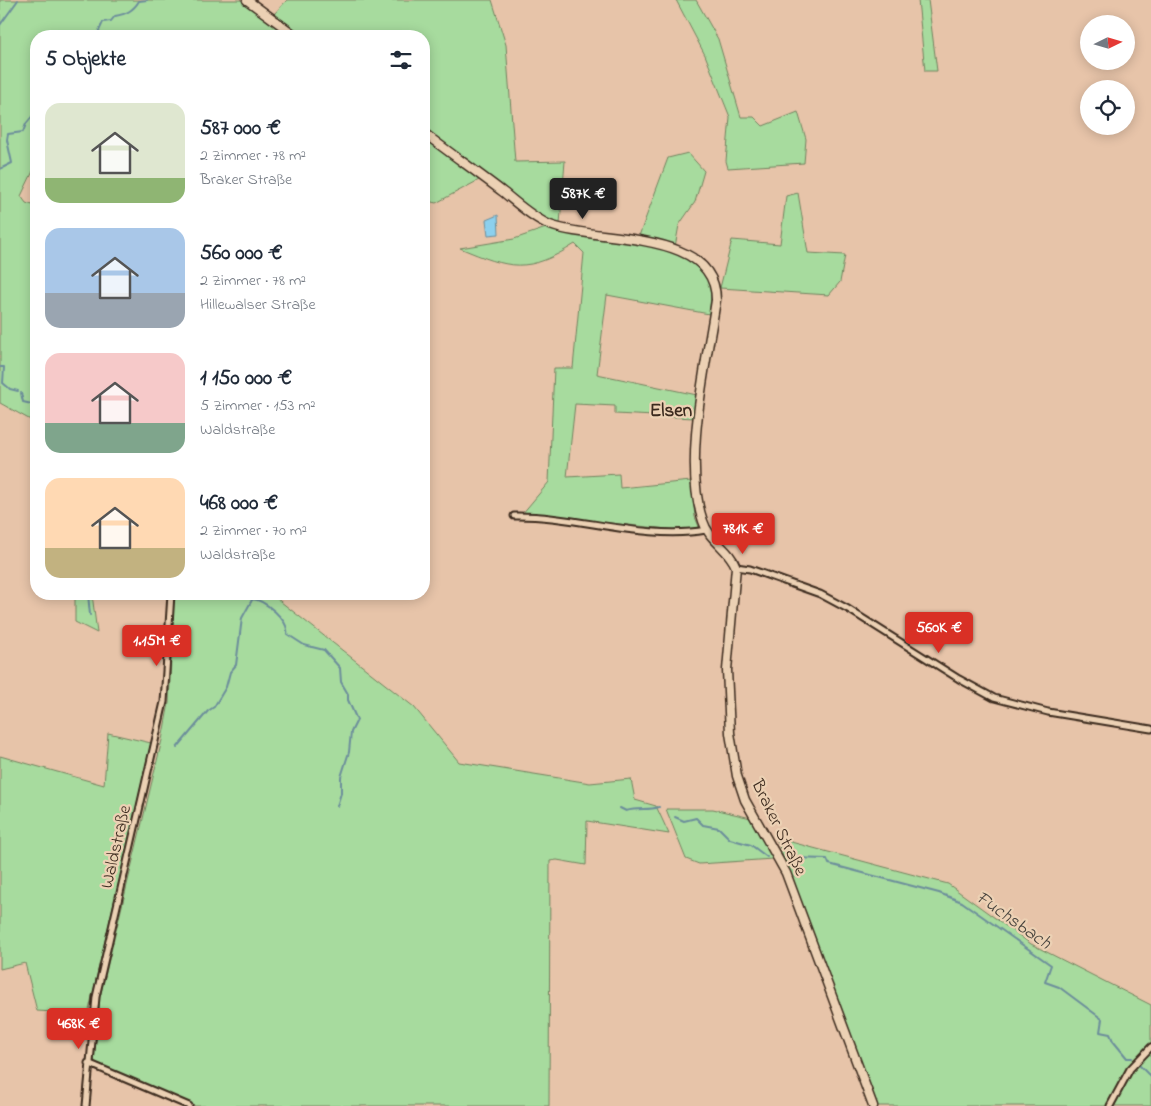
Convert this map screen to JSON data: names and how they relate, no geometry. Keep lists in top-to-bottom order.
{
  "streets": {
    "main road": ["Braker Straße"],
    "street": ["Waldstraße"]
  },
  "districts": ["Elsen"],
  "water": ["Fuchsbach"],
  "north": "right",
  "page": {
    "heading": "5 Objekte",
    "list": [
      {
        "name": "587 000 €",
        "note": "2 Zimmer · 78 m² · Braker Straße"
      },
      {
        "name": "560 000 €",
        "note": "2 Zimmer · 78 m² · Hillewalser Straße"
      },
      {
        "name": "1 150 000 €",
        "note": "5 Zimmer · 153 m² · Waldstraße"
      },
      {
        "name": "468 000 €",
        "note": "2 Zimmer · 70 m² · Waldstraße"
      }
    ],
    "price": [
      "587K €",
      "781K €",
      "560K €",
      "1.15M €",
      "468K €"
    ]
  }
}
